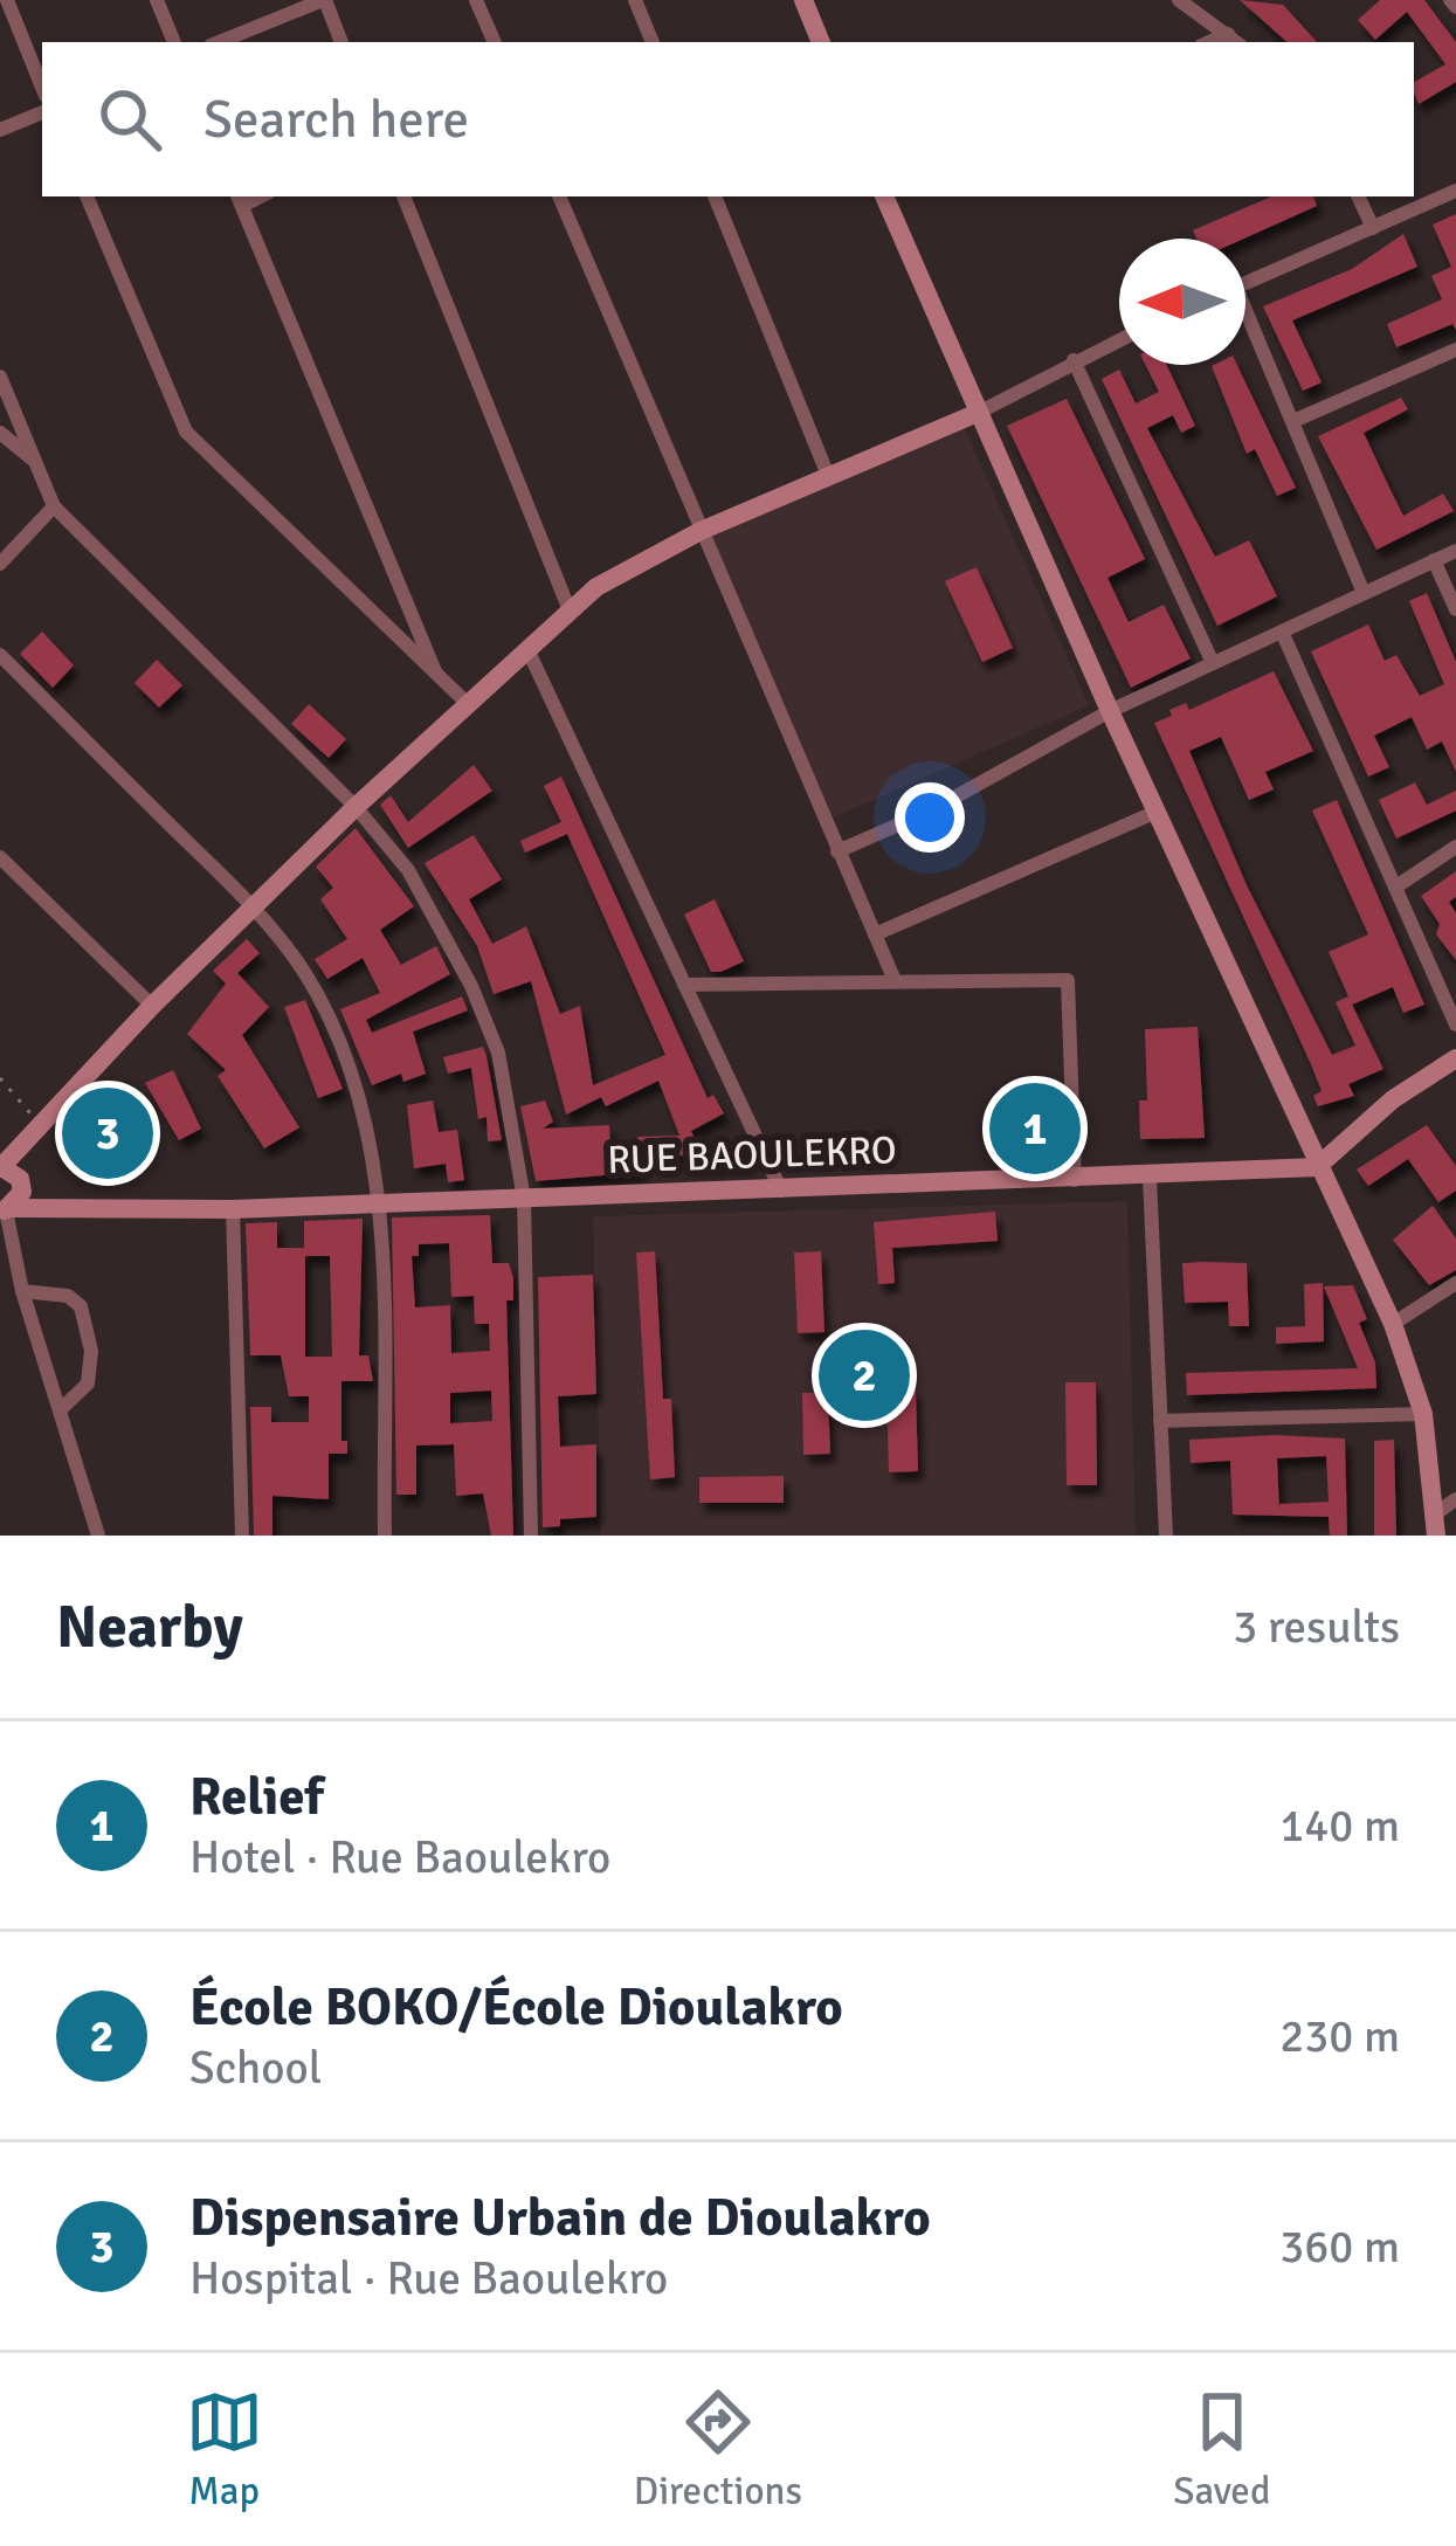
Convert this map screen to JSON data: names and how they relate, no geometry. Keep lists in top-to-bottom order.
{
  "streets": {
    "street": ["RUE BAOULEKRO"]
  },
  "north": "left",
  "page": {
    "search": "Search here",
    "pins": ["1", "3", "2"],
    "heading": ["Nearby", "3 results"],
    "list": [
      {
        "mark": "1",
        "name": "Relief",
        "note": "Hotel · Rue Baoulekro",
        "value": "140 m"
      },
      {
        "mark": "2",
        "name": "École BOKO/École Dioulakro",
        "note": "School",
        "value": "230 m"
      },
      {
        "mark": "3",
        "name": "Dispensaire Urbain de Dioulakro",
        "note": "Hospital · Rue Baoulekro",
        "value": "360 m"
      }
    ],
    "nav": ["Map", "Directions", "Saved"]
  }
}
